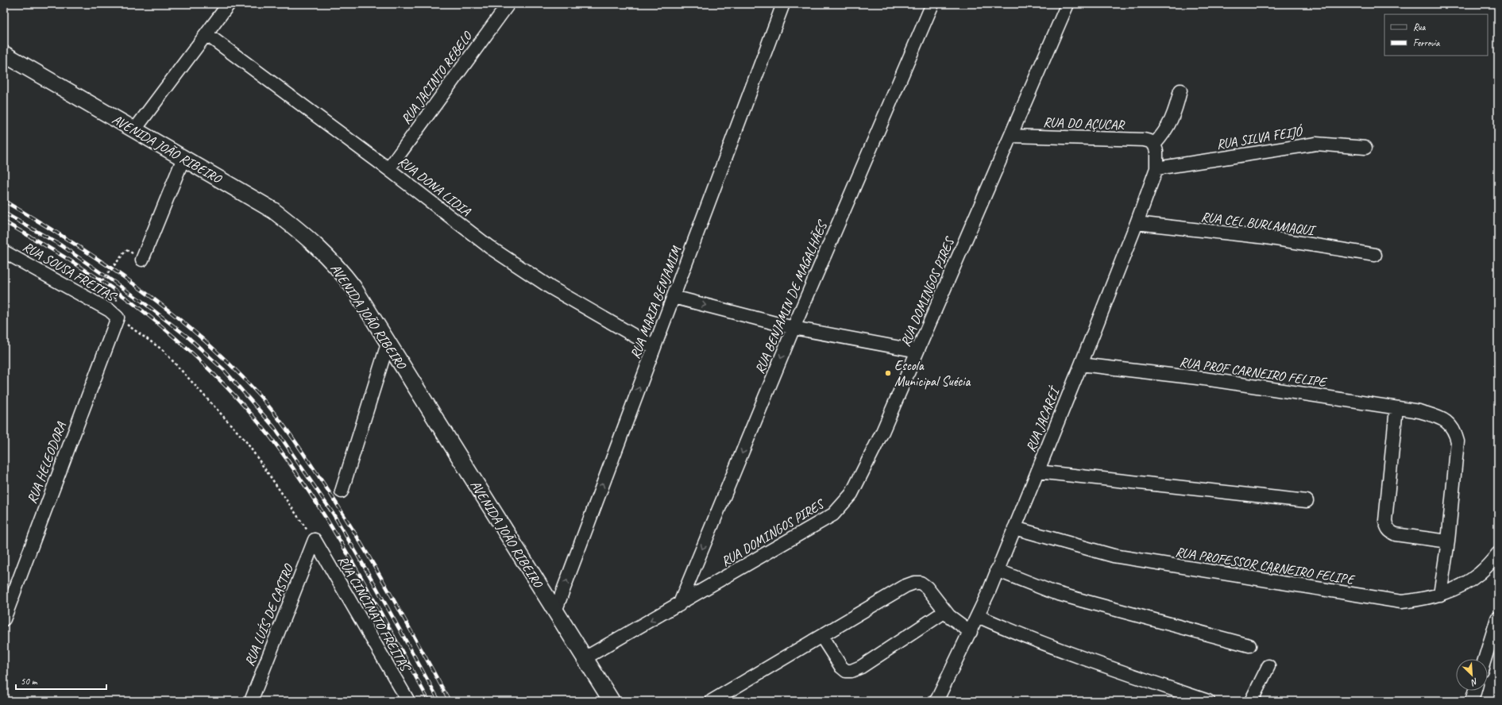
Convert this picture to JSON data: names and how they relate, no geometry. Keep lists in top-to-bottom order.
{
  "streets": {
    "main road": ["AVENIDA JOÃO RIBEIRO"],
    "street": [
      "RUA JACINTO REBELO",
      "RUA DO AÇUCAR",
      "RUA SILVA FEIJÓ",
      "RUA DONA LIDIA",
      "RUA CEL BURLAMAQUI",
      "RUA SOUSA FREITAS",
      "RUA DOMINGOS PIRES",
      "RUA BENJAMIN DE MAGALHÃES",
      "RUA MARIA BENJAMIM",
      "RUA PROF CARNEIRO FELIPE",
      "RUA JACAREÍ",
      "RUA HELEODORA",
      "RUA PROFESSOR CARNEIRO FELIPE",
      "RUA CINCINATO FREITAS",
      "RUA LUÍS DE CASTRO"
    ]
  },
  "crossings": [
    ["RUA JACINTO REBELO", "RUA DONA LIDIA"],
    ["RUA DO AÇUCAR", "RUA DOMINGOS PIRES"],
    ["RUA DO AÇUCAR", "RUA JACAREÍ"],
    ["RUA SILVA FEIJÓ", "RUA JACAREÍ"],
    ["AVENIDA JOÃO RIBEIRO", "RUA DOMINGOS PIRES"],
    ["AVENIDA JOÃO RIBEIRO", "RUA MARIA BENJAMIM"],
    ["RUA DONA LIDIA", "RUA MARIA BENJAMIM"],
    ["RUA CEL BURLAMAQUI", "RUA JACAREÍ"],
    ["RUA SOUSA FREITAS", "RUA HELEODORA"],
    ["RUA DOMINGOS PIRES", "RUA BENJAMIN DE MAGALHÃES"],
    ["RUA PROF CARNEIRO FELIPE", "RUA JACAREÍ"],
    ["RUA PROF CARNEIRO FELIPE", "RUA PROFESSOR CARNEIRO FELIPE"],
    ["RUA JACAREÍ", "RUA PROFESSOR CARNEIRO FELIPE"],
    ["RUA CINCINATO FREITAS", "RUA LUÍS DE CASTRO"]
  ],
  "one_way": ["RUA BENJAMIN DE MAGALHÃES", "RUA MARIA BENJAMIM"],
  "places": ["Escola Municipal Suécia"],
  "legend": ["Rua", "Ferrovia"],
  "scale_bar": "50 m",
  "north": "bottom right"
}
